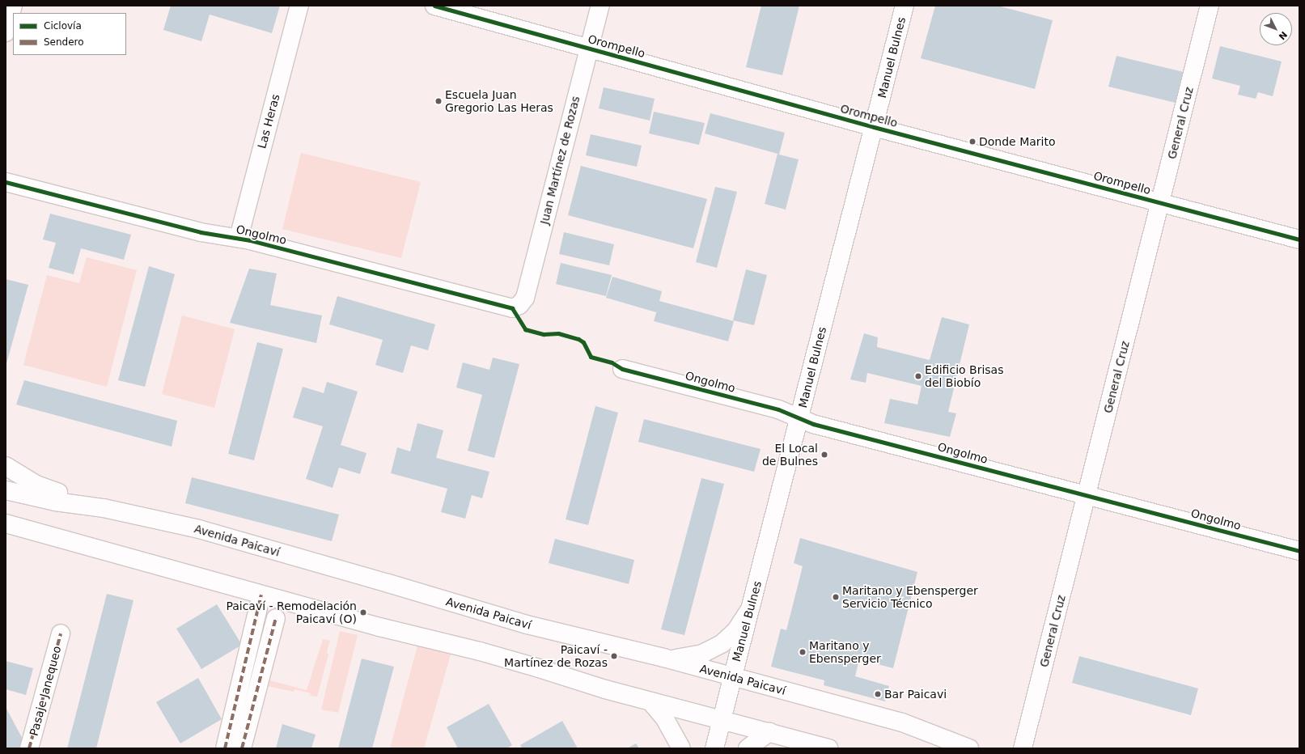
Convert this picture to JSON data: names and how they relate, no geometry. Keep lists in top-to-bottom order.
{
  "streets": {
    "street": [
      "Orompello",
      "Manuel Bulnes",
      "Las Heras",
      "General Cruz",
      "Juan Martínez de Rozas",
      "Ongolmo",
      "Avenida Paicaví",
      "Pasaje Janequeo"
    ]
  },
  "crossings": [
    ["Orompello", "Manuel Bulnes"],
    ["Orompello", "General Cruz"],
    ["Orompello", "Juan Martínez de Rozas"],
    ["Manuel Bulnes", "Ongolmo"],
    ["Manuel Bulnes", "Avenida Paicaví"],
    ["Las Heras", "Ongolmo"],
    ["General Cruz", "Ongolmo"],
    ["Juan Martínez de Rozas", "Ongolmo"]
  ],
  "places": [
    "Escuela Juan Gregorio Las Heras",
    "Donde Marito",
    "Edificio Brisas del Biobío",
    "El Local de Bulnes",
    "Maritano y Ebensperger Servicio Técnico",
    "Paicaví - Remodelación Paicaví (O)",
    "Maritano y Ebensperger",
    "Paicaví - Martínez de Rozas",
    "Bar Paicavi"
  ],
  "legend": ["Ciclovía", "Sendero"],
  "north": "bottom right"
}
